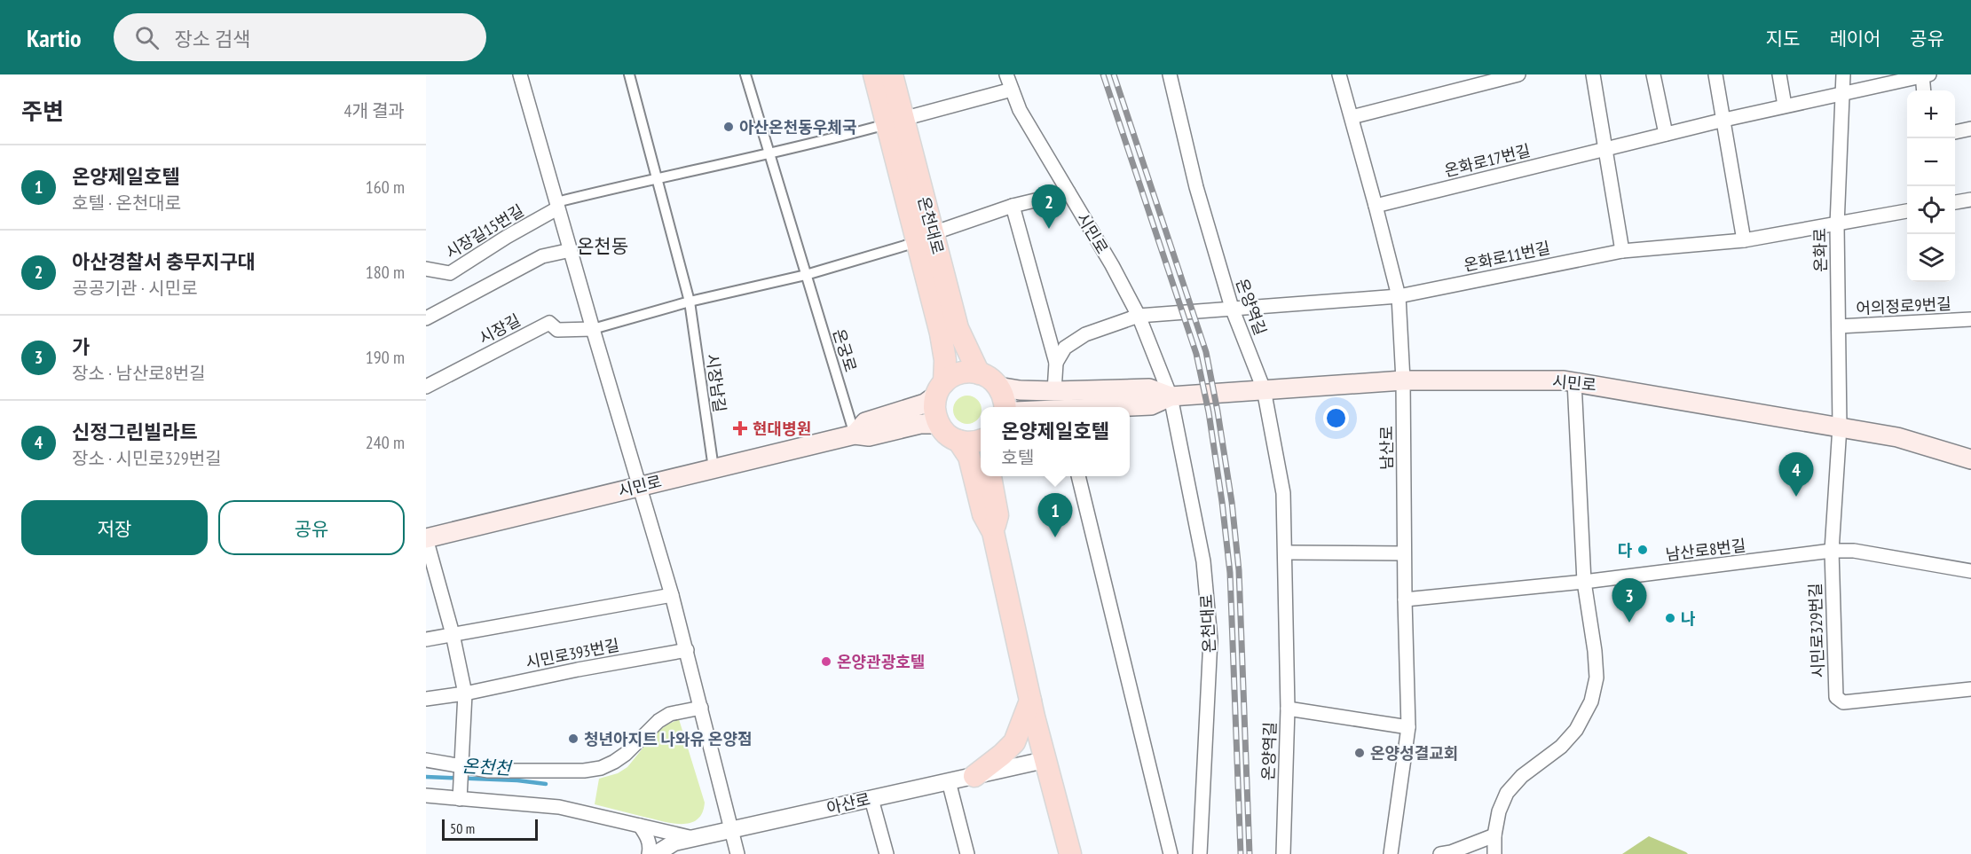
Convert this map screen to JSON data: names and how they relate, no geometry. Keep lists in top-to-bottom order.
{
  "streets": {
    "main road": ["온천대로", "시민로"],
    "street": [
      "온화로17번길",
      "시장길15번길",
      "온화로",
      "온화로11번길",
      "어의정로9번길",
      "온양역길",
      "시장길",
      "온궁로",
      "시장남길",
      "남산로",
      "남산로8번길",
      "시민로329번길",
      "시민로393번길",
      "아산로"
    ]
  },
  "crossings": [
    ["온화로17번길", "온화로"],
    ["온화로17번길", "남산로"],
    ["온천대로", "시민로"],
    ["온천대로", "온궁로"],
    ["시민로", "온화로"],
    ["시민로", "온양역길"],
    ["시민로", "온궁로"],
    ["시민로", "시장남길"],
    ["시민로", "남산로"],
    ["시민로", "시민로329번길"],
    ["온화로", "온화로11번길"],
    ["온화로", "어의정로9번길"],
    ["온화로", "시민로329번길"],
    ["온화로11번길", "남산로"],
    ["남산로8번길", "시민로329번길"]
  ],
  "districts": ["온천동"],
  "water": ["온천천"],
  "places": {
    "other": [
      "아산온천동우체국",
      "다",
      "나",
      "온양관광호텔",
      "청년아지트 나와유 온양점",
      "온양성결교회"
    ],
    "health": ["현대병원"]
  },
  "scale_bar": "50 m",
  "page": {
    "header": "Kartio",
    "search": "장소 검색",
    "nav": ["지도", "레이어", "공유"],
    "heading": ["주변", "4개 결과"],
    "map_buttons": ["+", "−"],
    "list": [
      {
        "mark": "1",
        "name": "온양제일호텔",
        "note": "호텔 · 온천대로",
        "value": "160 m"
      },
      {
        "mark": "2",
        "name": "아산경찰서 충무지구대",
        "note": "공공기관 · 시민로",
        "value": "180 m"
      },
      {
        "mark": "3",
        "name": "가",
        "note": "장소 · 남산로8번길",
        "value": "190 m"
      },
      {
        "mark": "4",
        "name": "신정그린빌라트",
        "note": "장소 · 시민로329번길",
        "value": "240 m"
      }
    ],
    "pins": [
      "2",
      "4",
      "1",
      "3"
    ],
    "popup": ["온양제일호텔", "호텔"],
    "buttons": ["저장", "공유"],
    "scale": "50 m"
  }
}
